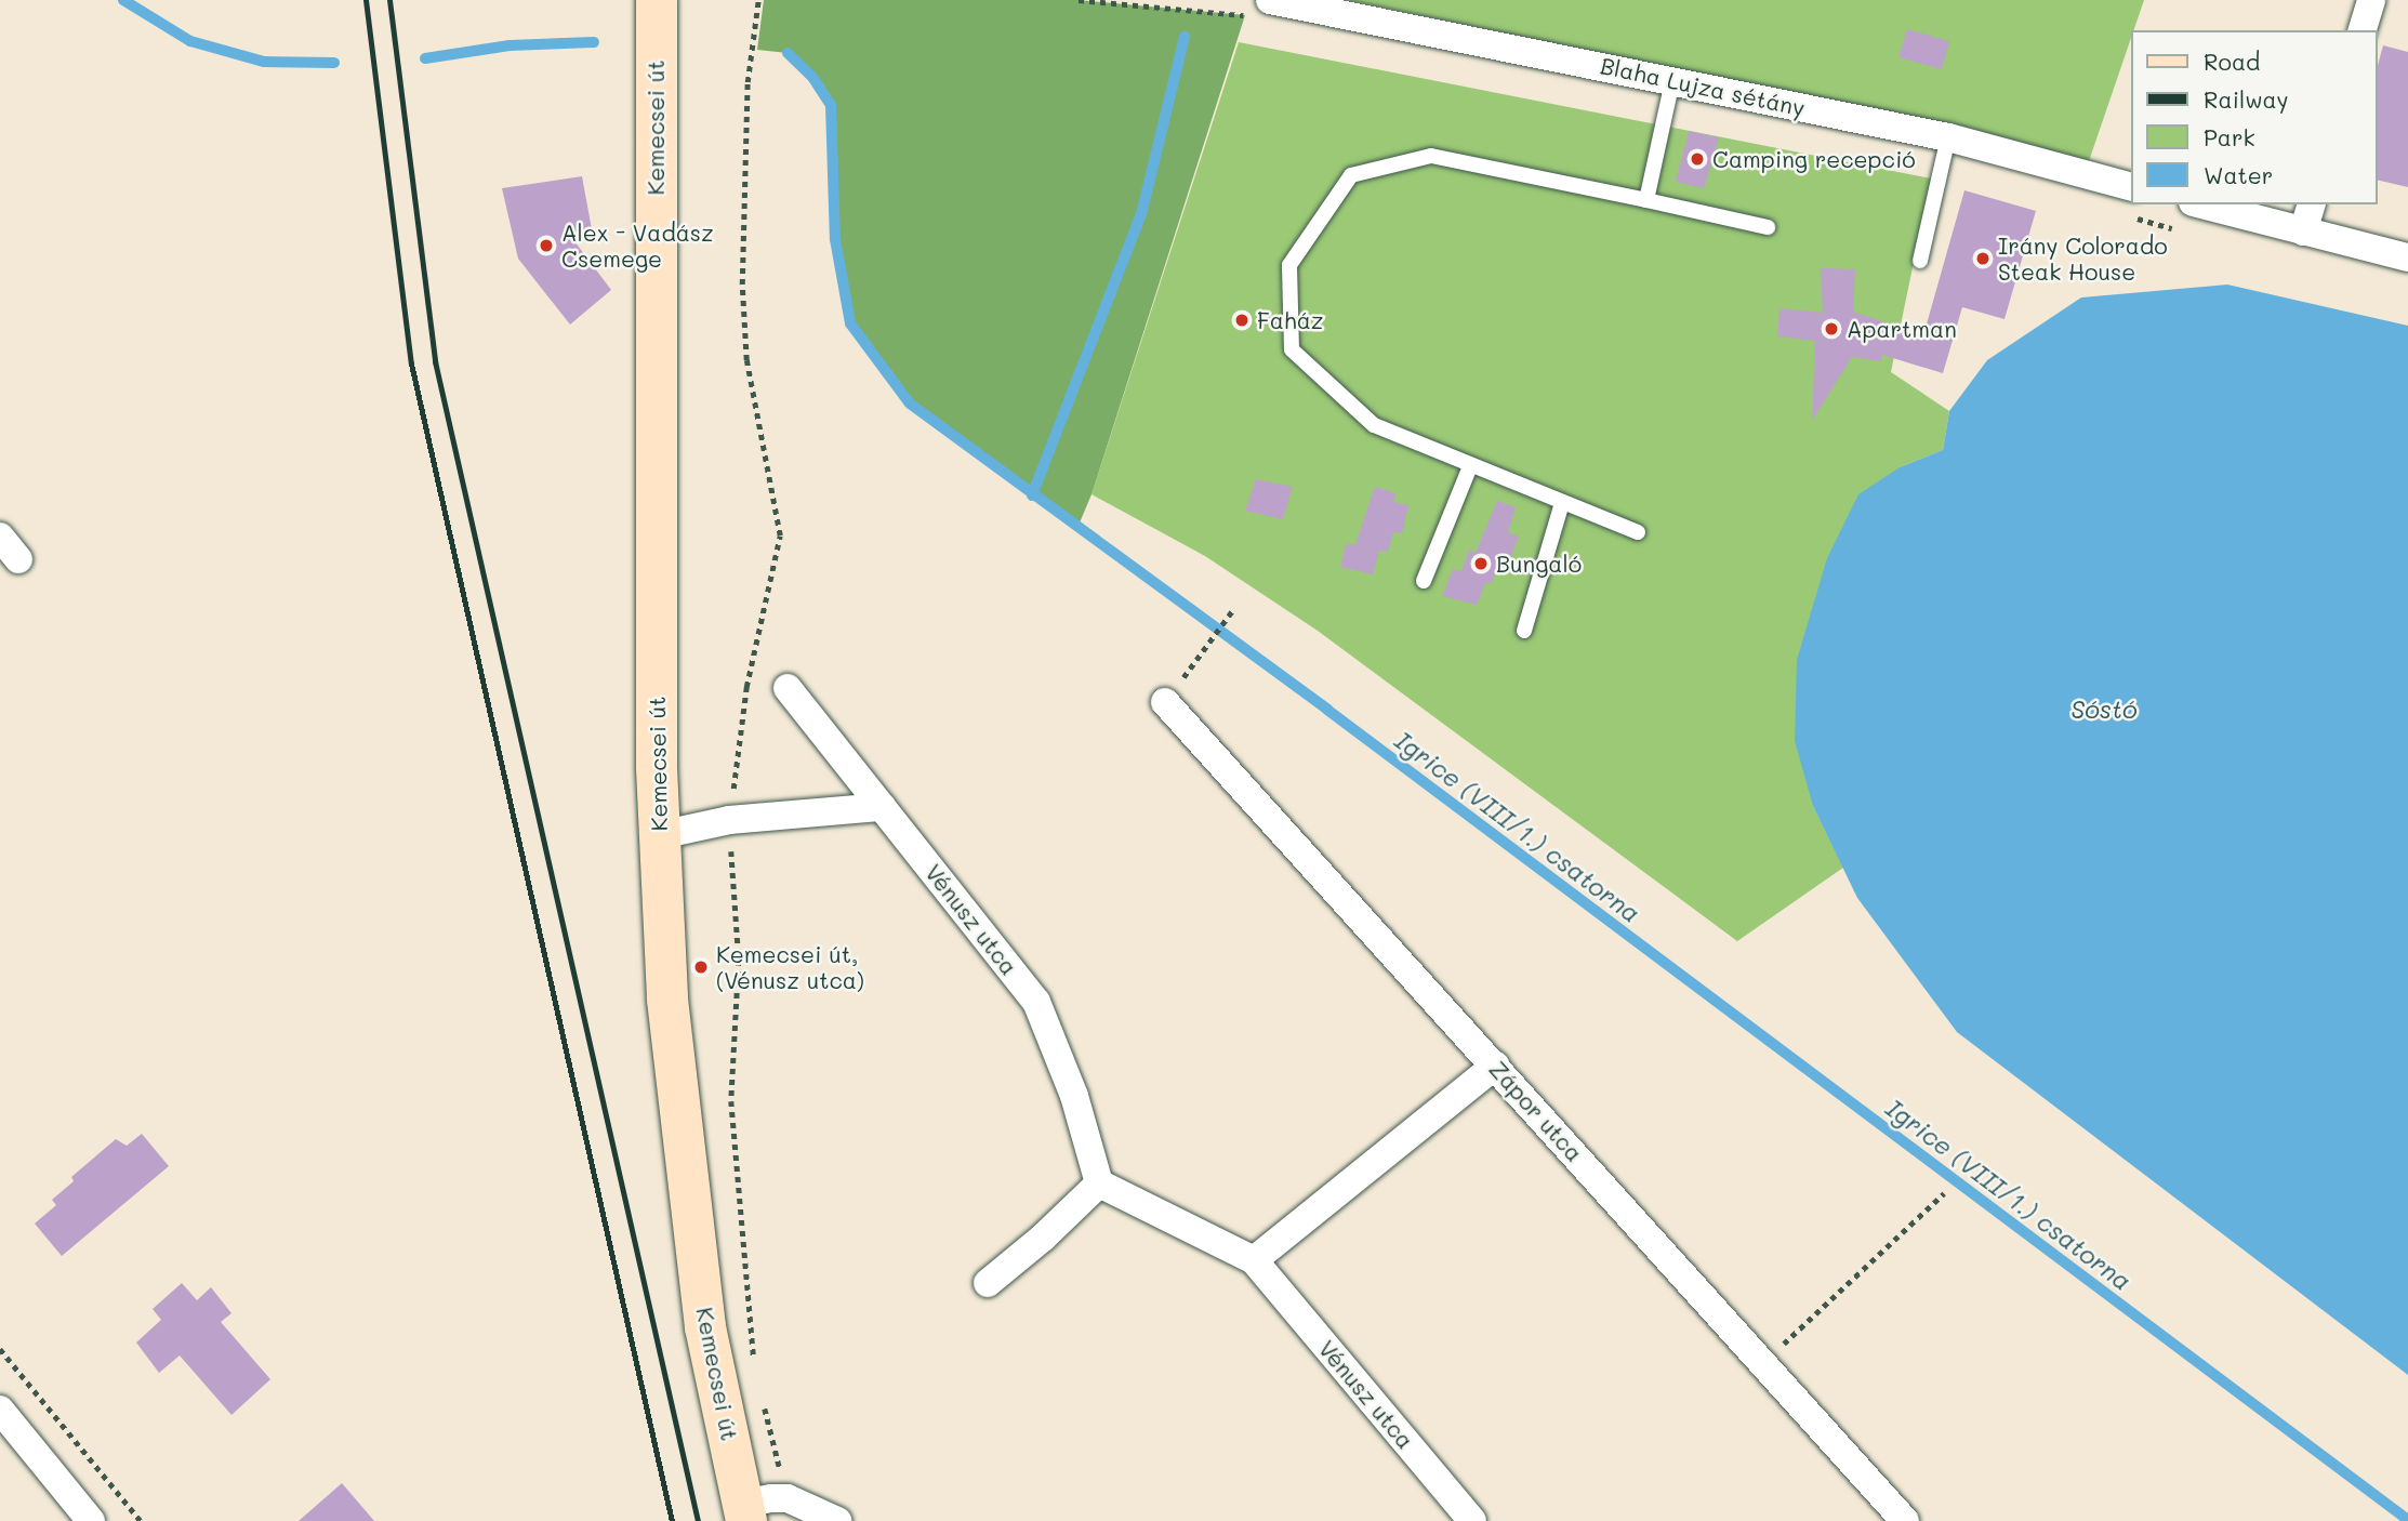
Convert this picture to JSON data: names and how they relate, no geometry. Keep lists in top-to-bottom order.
{
  "streets": {
    "main road": ["Kemecsei út"],
    "street": ["Blaha Lujza sétány", "Vénusz utca", "Zápor utca"]
  },
  "water": ["Sóstó", "Igrice (VIII/1.) csatorna"],
  "places": [
    "Camping recepció",
    "Alex - Vadász Csemege",
    "Irány Colorado Steak House",
    "Faház",
    "Apartman",
    "Bungaló",
    "Kemecsei út, (Vénusz utca)"
  ],
  "legend": [
    "Road",
    "Railway",
    "Park",
    "Water"
  ]
}
